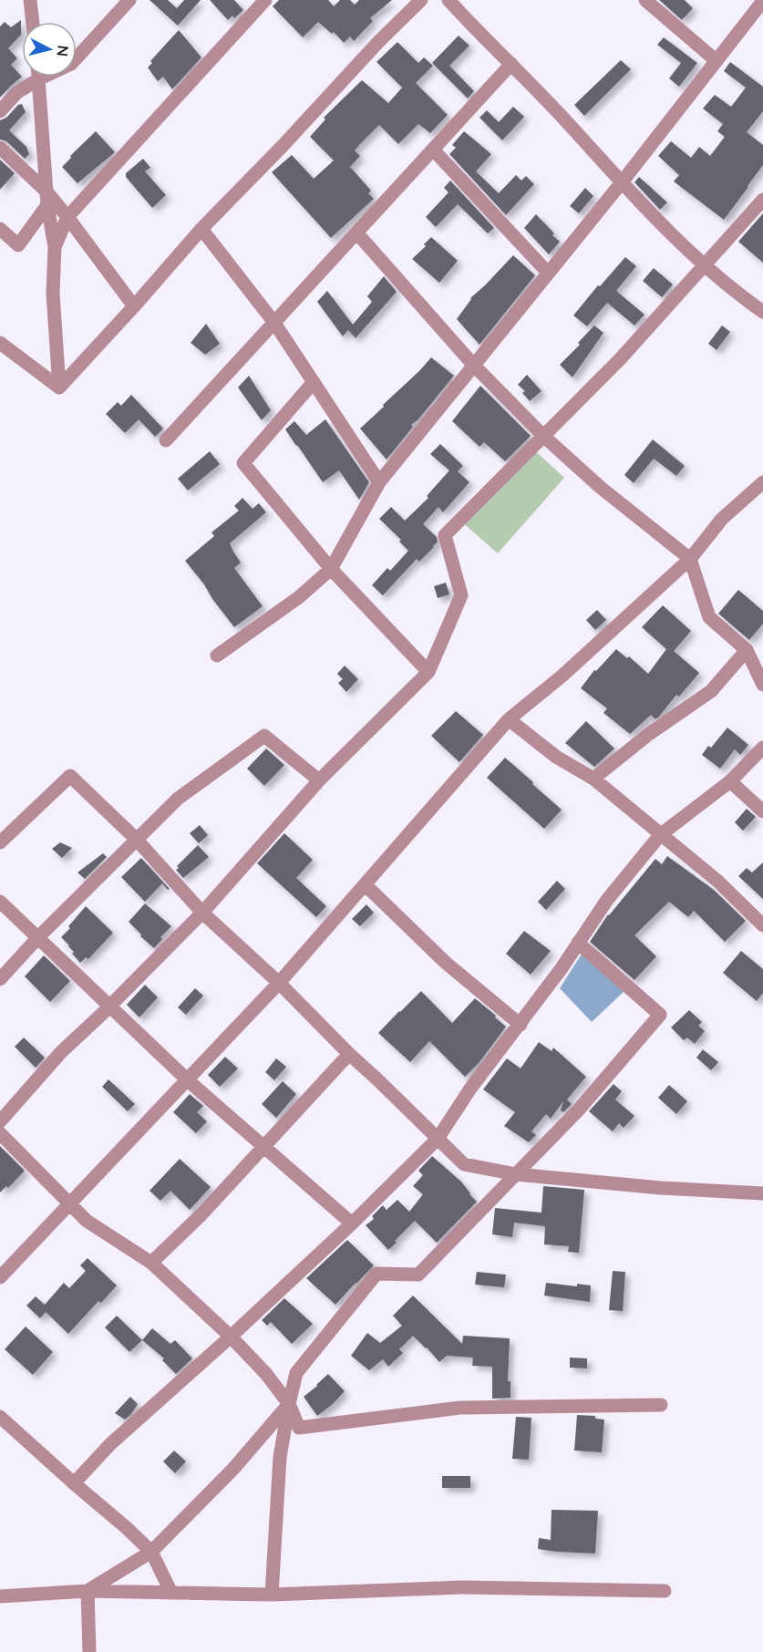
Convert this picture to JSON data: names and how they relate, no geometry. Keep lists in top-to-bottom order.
{
  "north": "right"
}
